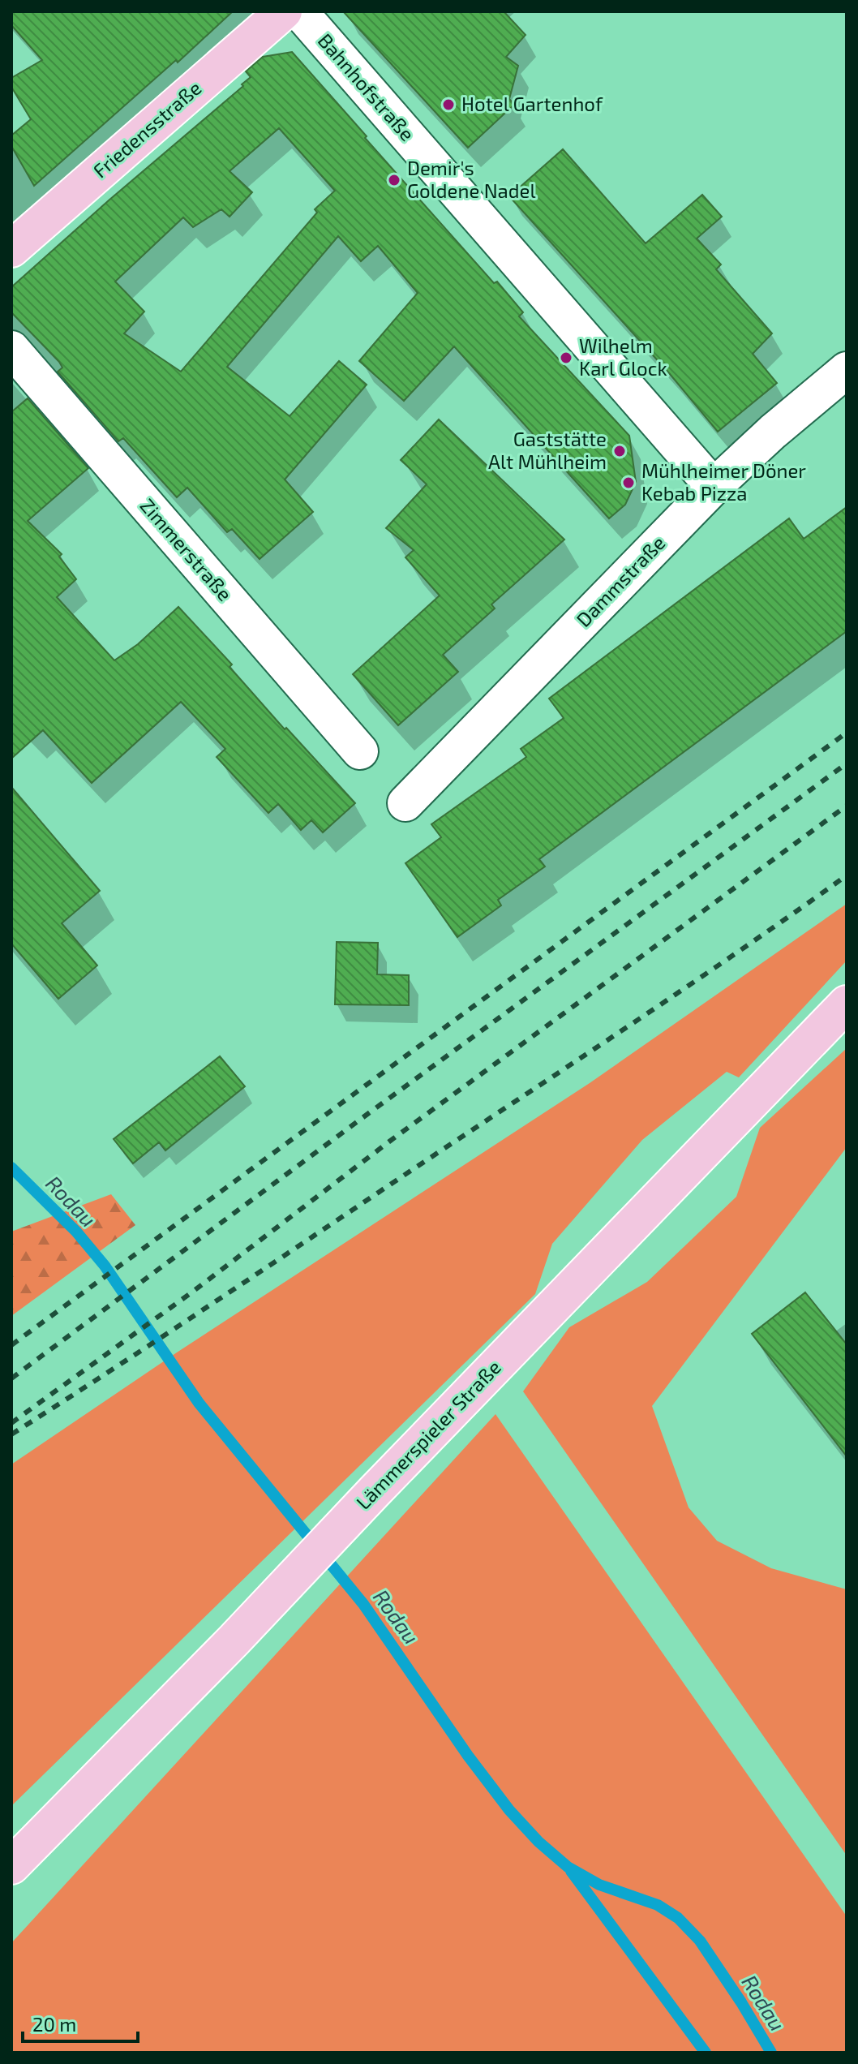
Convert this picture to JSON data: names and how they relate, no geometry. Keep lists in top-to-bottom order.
{
  "streets": {
    "main road": ["Friedensstraße", "Lämmerspieler Straße"],
    "street": ["Bahnhofstraße", "Zimmerstraße", "Dammstraße"]
  },
  "crossings": [
    ["Bahnhofstraße", "Dammstraße"]
  ],
  "water": ["Rodau"],
  "places": [
    "Hotel Gartenhof",
    "Demir's Goldene Nadel",
    "Wilhelm Karl Glock",
    "Gaststätte Alt Mühlheim",
    "Mühlheimer Döner Kebab Pizza"
  ],
  "scale_bar": "20 m"
}
